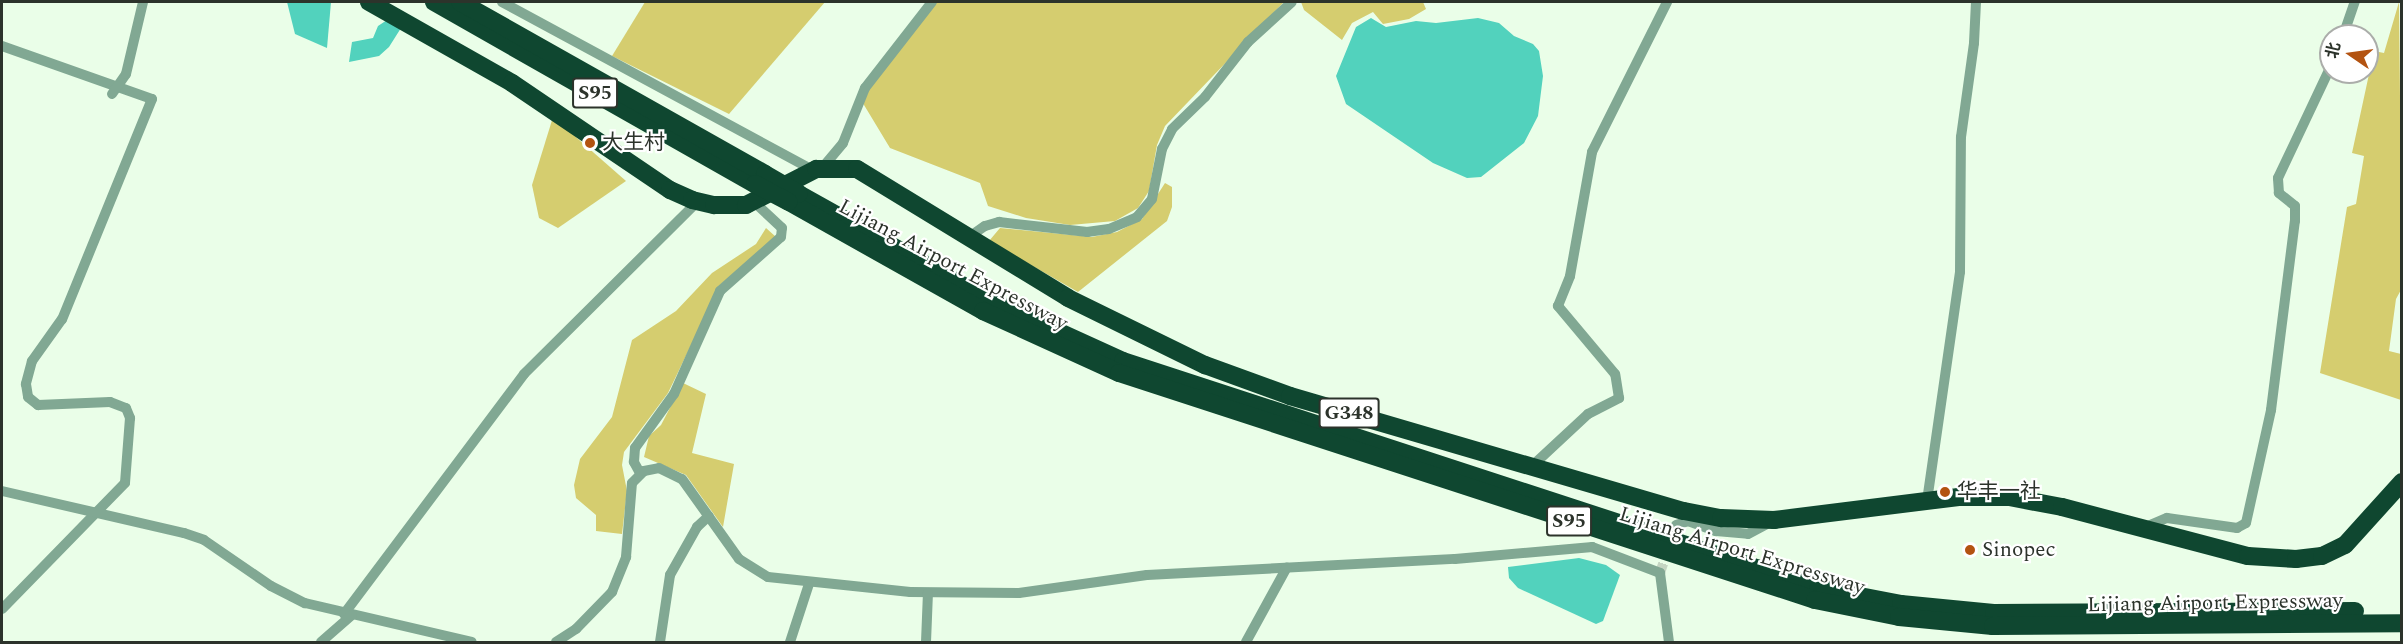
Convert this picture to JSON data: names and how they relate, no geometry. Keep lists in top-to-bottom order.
{
  "streets": {
    "highway": ["S95", "Lijiang Airport Expressway", "G348"]
  },
  "places": ["大生村", "华丰一社", "Sinopec"],
  "north": "left"
}
